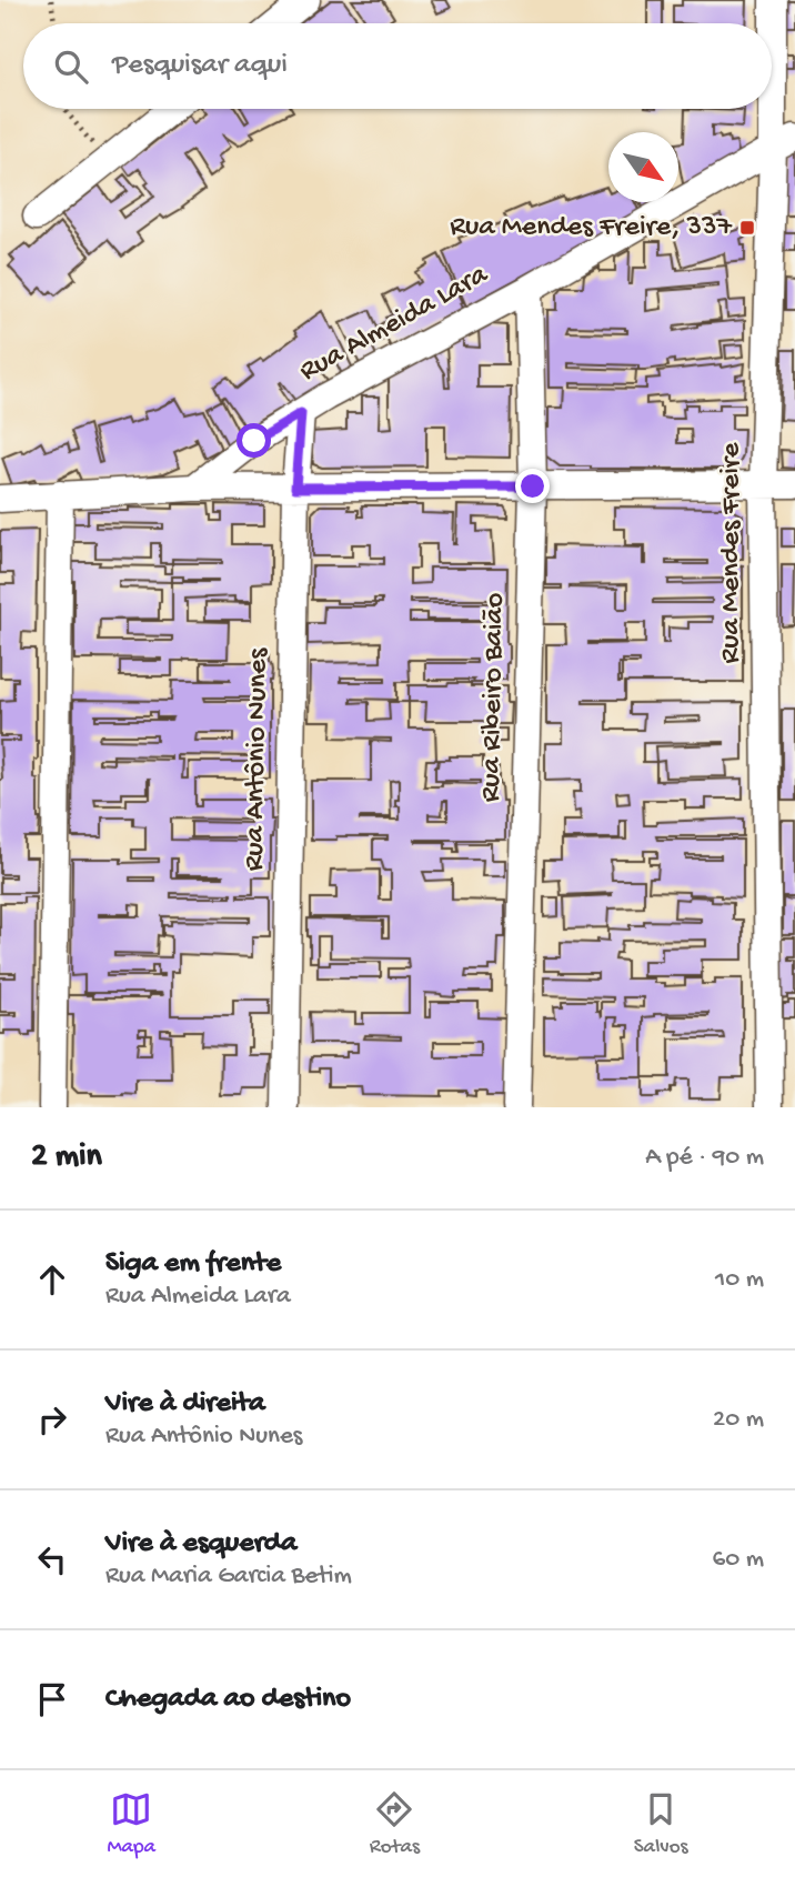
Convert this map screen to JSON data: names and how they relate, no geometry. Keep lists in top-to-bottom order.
{
  "streets": {
    "street": [
      "Rua Almeida Lara",
      "Rua Mendes Freire",
      "Rua Ribeiro Baião",
      "Rua Antônio Nunes"
    ]
  },
  "crossings": [
    ["Rua Almeida Lara", "Rua Mendes Freire"],
    ["Rua Almeida Lara", "Rua Ribeiro Baião"],
    ["Rua Almeida Lara", "Rua Antônio Nunes"]
  ],
  "places": {
    "transit": ["Rua Mendes Freire, 337"]
  },
  "north": "bottom right",
  "page": {
    "search": "Pesquisar aqui",
    "heading": ["2 min", "A pé · 90 m"],
    "list": [
      ["Siga em frente", "Rua Almeida Lara", "10 m"],
      ["Vire à direita", "Rua Antônio Nunes", "20 m"],
      ["Vire à esquerda", "Rua Maria Garcia Betim", "60 m"],
      "Chegada ao destino"
    ],
    "nav": ["Mapa", "Rotas", "Salvos"]
  }
}
